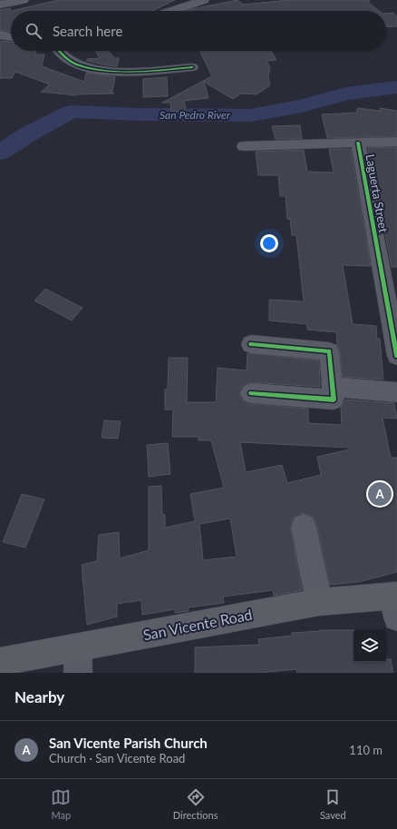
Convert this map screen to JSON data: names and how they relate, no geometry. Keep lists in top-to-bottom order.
{
  "streets": {
    "main road": ["San Vicente Road"],
    "street": ["Laguerta Street"]
  },
  "water": ["San Pedro River"],
  "page": {
    "search": "Search here",
    "pins": "A",
    "heading": "Nearby",
    "list": [
      {
        "mark": "A",
        "name": "San Vicente Parish Church",
        "note": "Church · San Vicente Road",
        "value": "110 m"
      }
    ],
    "nav": ["Map", "Directions", "Saved"]
  }
}
